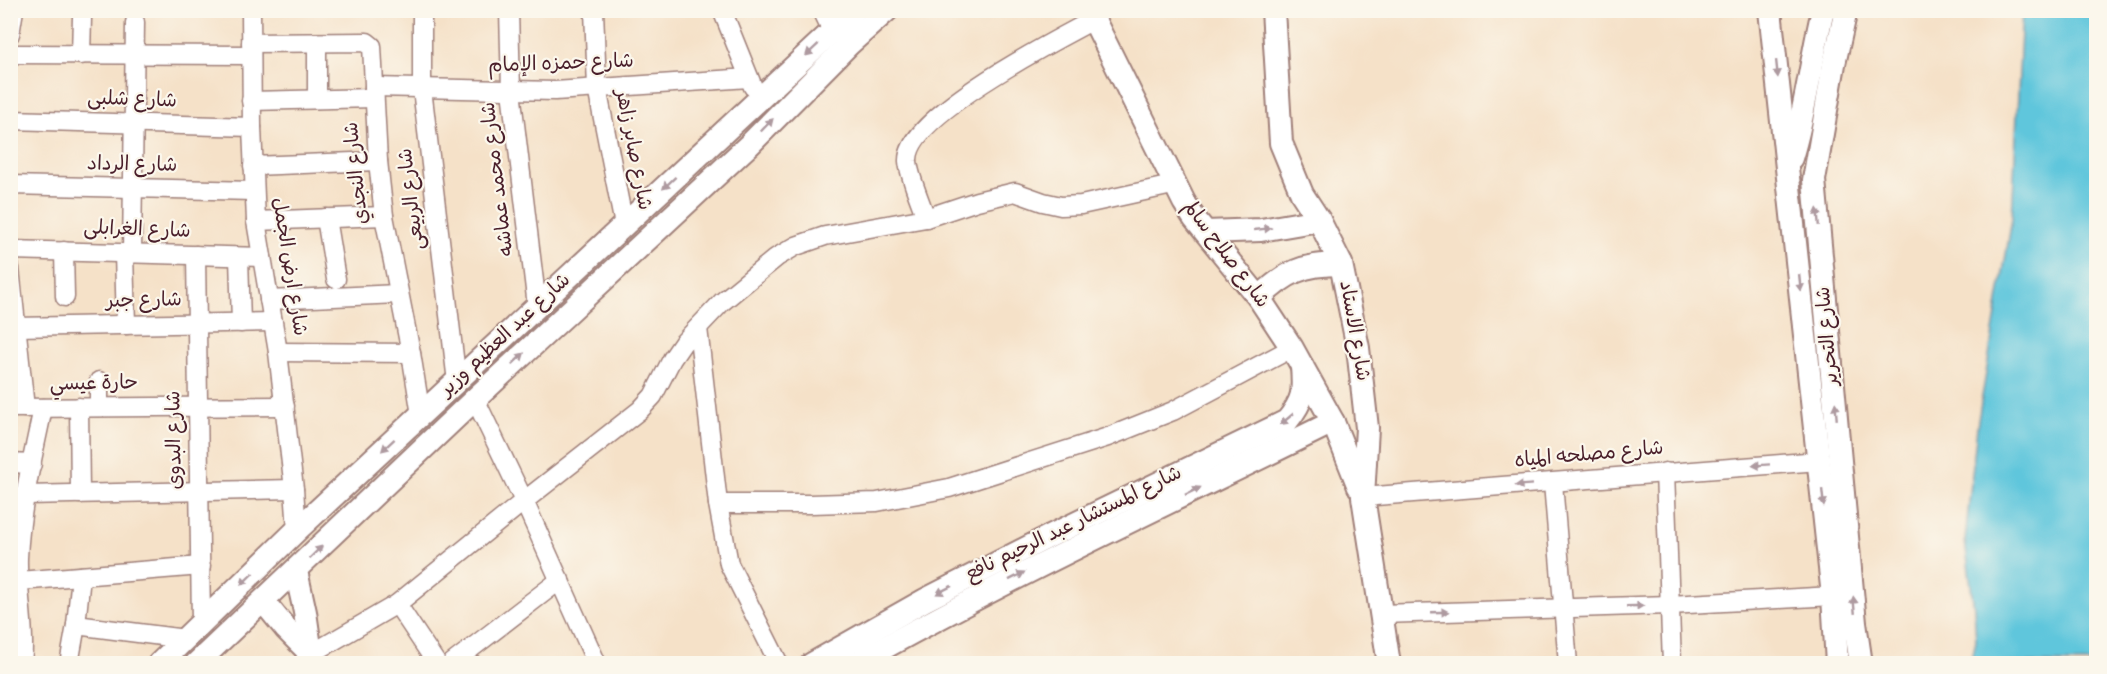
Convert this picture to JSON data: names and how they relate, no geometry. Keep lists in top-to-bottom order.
{
  "streets": {
    "street": [
      "شارع حمزه الإمام",
      "شارع شلبى",
      "شارع صابر زاهر",
      "شارع الرداد",
      "شارع النجدي",
      "شارع محمد عماشه",
      "شارع الربيعى",
      "شارع الغرابلى",
      "شارع صلاح سالم",
      "شارع ارض الجمل",
      "شارع جبر",
      "شارع الاستاد",
      "شارع عبد العظيم وزير",
      "شارع التحرير",
      "حارة عيسي",
      "شارع البدوى",
      "شارع مصلحه المياه",
      "شارع المستشار عبد الرحيم نافع"
    ]
  },
  "crossings": [
    ["شارع حمزه الإمام", "شارع صابر زاهر"],
    ["شارع حمزه الإمام", "شارع النجدي"],
    ["شارع حمزه الإمام", "شارع محمد عماشه"],
    ["شارع حمزه الإمام", "شارع الربيعى"],
    ["شارع حمزه الإمام", "شارع ارض الجمل"],
    ["شارع شلبى", "شارع ارض الجمل"],
    ["شارع صابر زاهر", "شارع عبد العظيم وزير"],
    ["شارع الرداد", "شارع ارض الجمل"],
    ["شارع النجدي", "شارع ارض الجمل"],
    ["شارع النجدي", "شارع عبد العظيم وزير"],
    ["شارع محمد عماشه", "شارع عبد العظيم وزير"],
    ["شارع الربيعى", "شارع عبد العظيم وزير"],
    ["شارع الغرابلى", "شارع ارض الجمل"],
    ["شارع الغرابلى", "شارع البدوى"],
    ["شارع صلاح سالم", "شارع الاستاد"],
    ["شارع صلاح سالم", "شارع مصلحه المياه"],
    ["شارع صلاح سالم", "شارع المستشار عبد الرحيم نافع"],
    ["شارع ارض الجمل", "شارع جبر"],
    ["شارع ارض الجمل", "شارع عبد العظيم وزير"],
    ["شارع ارض الجمل", "حارة عيسي"],
    ["شارع جبر", "شارع البدوى"],
    ["شارع الاستاد", "شارع مصلحه المياه"],
    ["شارع عبد العظيم وزير", "شارع البدوى"],
    ["شارع التحرير", "شارع مصلحه المياه"],
    ["حارة عيسي", "شارع البدوى"]
  ]
}
